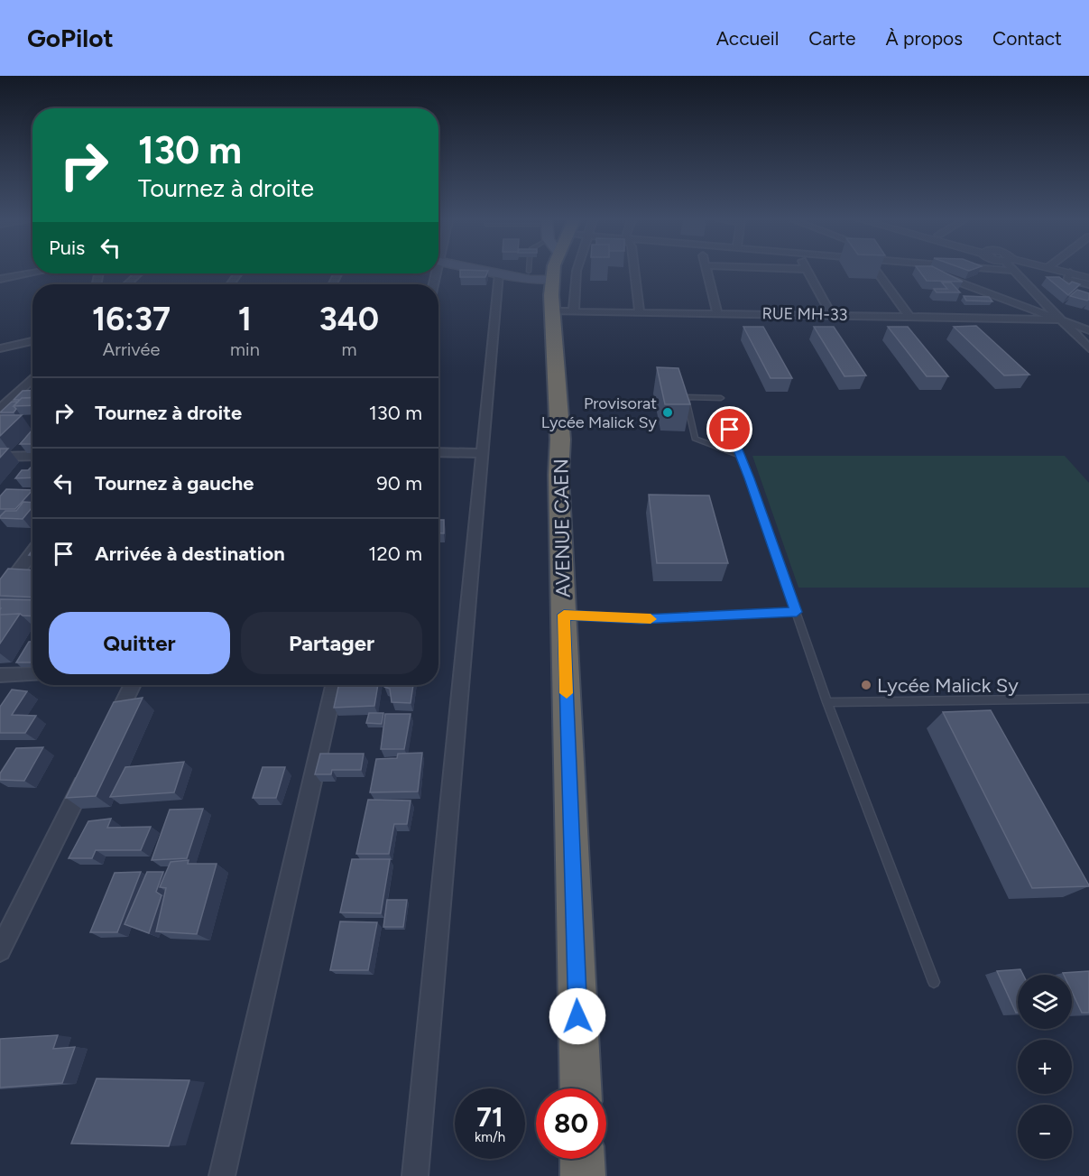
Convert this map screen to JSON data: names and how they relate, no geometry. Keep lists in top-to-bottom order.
{
  "streets": {
    "highway": ["AVENUE CAEN"],
    "street": ["RUE MH-33"]
  },
  "crossings": [
    ["RUE MH-33", "AVENUE CAEN"]
  ],
  "places": ["Provisorat Lycée Malick Sy", "Lycée Malick Sy"],
  "page": {
    "header": "GoPilot",
    "nav": [
      "Accueil",
      "Carte",
      "À propos",
      "Contact"
    ],
    "turn": ["130 m", "Tournez à droite"],
    "then": "Puis",
    "eta": [
      "16:37",
      "Arrivée",
      "1",
      "min",
      "340",
      "m"
    ],
    "list": [
      {
        "name": "Tournez à droite",
        "value": "130 m"
      },
      {
        "name": "Tournez à gauche",
        "value": "90 m"
      },
      {
        "name": "Arrivée à destination",
        "value": "120 m"
      }
    ],
    "buttons": ["Quitter", "Partager"],
    "map_buttons": ["+", "−"],
    "speed": "71 km/h",
    "limit": "80"
  }
}
